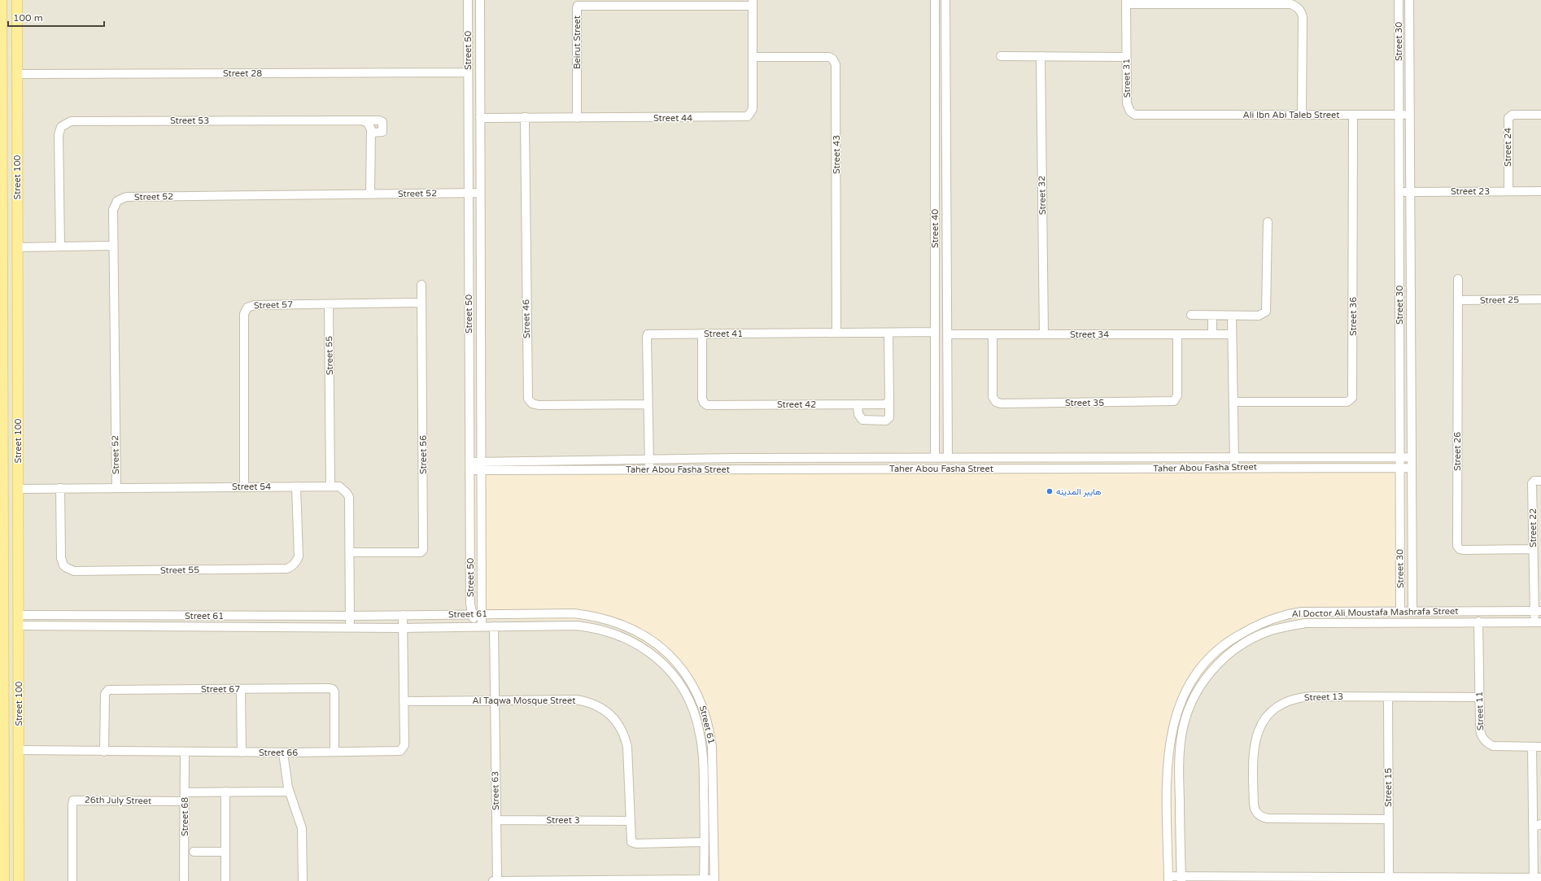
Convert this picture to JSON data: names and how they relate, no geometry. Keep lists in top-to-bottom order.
{
  "streets": {
    "main road": ["Street 100"],
    "street": [
      "Street 30",
      "Beirut Street",
      "Street 50",
      "Street 28",
      "Street 31",
      "Ali Ibn Abi Taleb Street",
      "Street 44",
      "Street 53",
      "Street 24",
      "Street 43",
      "Street 23",
      "Street 52",
      "Street 32",
      "Street 40",
      "Street 25",
      "Street 57",
      "Street 36",
      "Street 46",
      "Street 41",
      "Street 34",
      "Street 55",
      "Street 35",
      "Street 42",
      "Street 26",
      "Street 56",
      "Taher Abou Fasha Street",
      "Street 54",
      "Street 22",
      "Al Doctor Ali Moustafa Mashrafa Street",
      "Street 61",
      "Street 67",
      "Street 13",
      "Al Taqwa Mosque Street",
      "Street 11",
      "Street 66",
      "Street 15",
      "Street 63",
      "26th July Street",
      "Street 68",
      "Street 3"
    ]
  },
  "crossings": [
    ["Street 30", "Ali Ibn Abi Taleb Street"],
    ["Street 30", "Street 23"],
    ["Street 30", "Taher Abou Fasha Street"],
    ["Street 30", "Al Doctor Ali Moustafa Mashrafa Street"],
    ["Beirut Street", "Street 44"],
    ["Street 50", "Street 28"],
    ["Street 50", "Street 44"],
    ["Street 50", "Street 52"],
    ["Street 50", "Taher Abou Fasha Street"],
    ["Street 50", "Street 61"],
    ["Street 28", "Street 100"],
    ["Street 31", "Ali Ibn Abi Taleb Street"],
    ["Ali Ibn Abi Taleb Street", "Street 36"],
    ["Street 44", "Street 43"],
    ["Street 44", "Street 46"],
    ["Street 24", "Street 23"],
    ["Street 43", "Street 41"],
    ["Street 100", "Street 54"],
    ["Street 100", "Street 61"],
    ["Street 100", "Street 66"],
    ["Street 52", "Street 54"],
    ["Street 32", "Street 34"],
    ["Street 40", "Street 41"],
    ["Street 40", "Street 34"],
    ["Street 40", "Taher Abou Fasha Street"],
    ["Street 25", "Street 26"],
    ["Street 57", "Street 55"],
    ["Street 57", "Street 56"],
    ["Street 57", "Street 54"],
    ["Street 46", "Street 41"],
    ["Street 41", "Street 42"],
    ["Street 41", "Taher Abou Fasha Street"],
    ["Street 34", "Street 35"],
    ["Street 55", "Street 54"],
    ["Street 26", "Street 22"],
    ["Street 56", "Street 54"],
    ["Street 54", "Street 61"],
    ["Street 22", "Al Doctor Ali Moustafa Mashrafa Street"],
    ["Al Doctor Ali Moustafa Mashrafa Street", "Street 11"],
    ["Street 61", "Al Taqwa Mosque Street"],
    ["Street 61", "Street 66"],
    ["Street 61", "Street 63"],
    ["Street 67", "Street 66"],
    ["Street 13", "Street 11"],
    ["Street 13", "Street 15"],
    ["Al Taqwa Mosque Street", "Street 66"],
    ["Al Taqwa Mosque Street", "Street 63"],
    ["Al Taqwa Mosque Street", "Street 3"],
    ["Street 66", "Street 68"],
    ["Street 63", "Street 3"],
    ["26th July Street", "Street 68"]
  ],
  "places": ["هايبر المدينه"],
  "scale_bar": "100 m"
}
